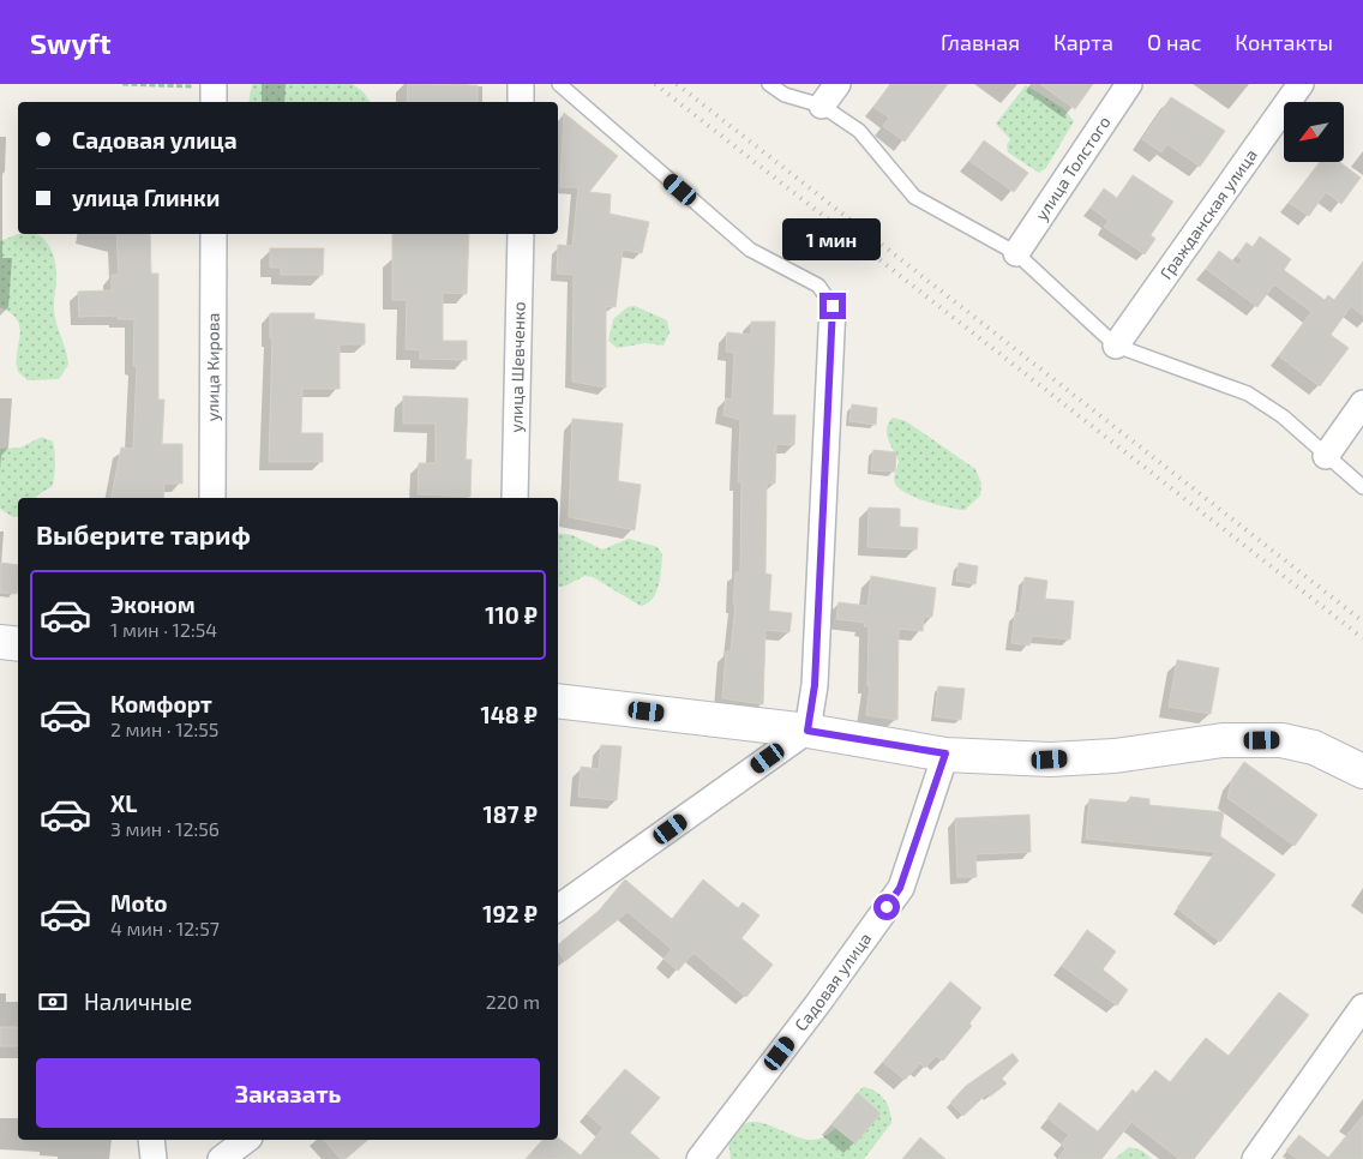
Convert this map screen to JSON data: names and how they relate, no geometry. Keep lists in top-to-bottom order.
{
  "streets": {
    "street": [
      "улица Толстого",
      "Гражданская улица",
      "улица Кирова",
      "улица Шевченко",
      "Садовая улица"
    ]
  },
  "north": "bottom left",
  "page": {
    "header": "Swyft",
    "nav": [
      "Главная",
      "Карта",
      "О нас",
      "Контакты"
    ],
    "banner": ["Садовая улица", "улица Глинки"],
    "bubble": "1 мин",
    "heading": "Выберите тариф",
    "list": [
      {
        "name": "Эконом",
        "note": "1 мин · 12:54",
        "value": "110 ₽"
      },
      {
        "name": "Комфорт",
        "note": "2 мин · 12:55",
        "value": "148 ₽"
      },
      {
        "name": "XL",
        "note": "3 мин · 12:56",
        "value": "187 ₽"
      },
      {
        "name": "Moto",
        "note": "4 мин · 12:57",
        "value": "192 ₽"
      }
    ],
    "pay": ["Наличные", "220 m"],
    "buttons": "Заказать"
  }
}
